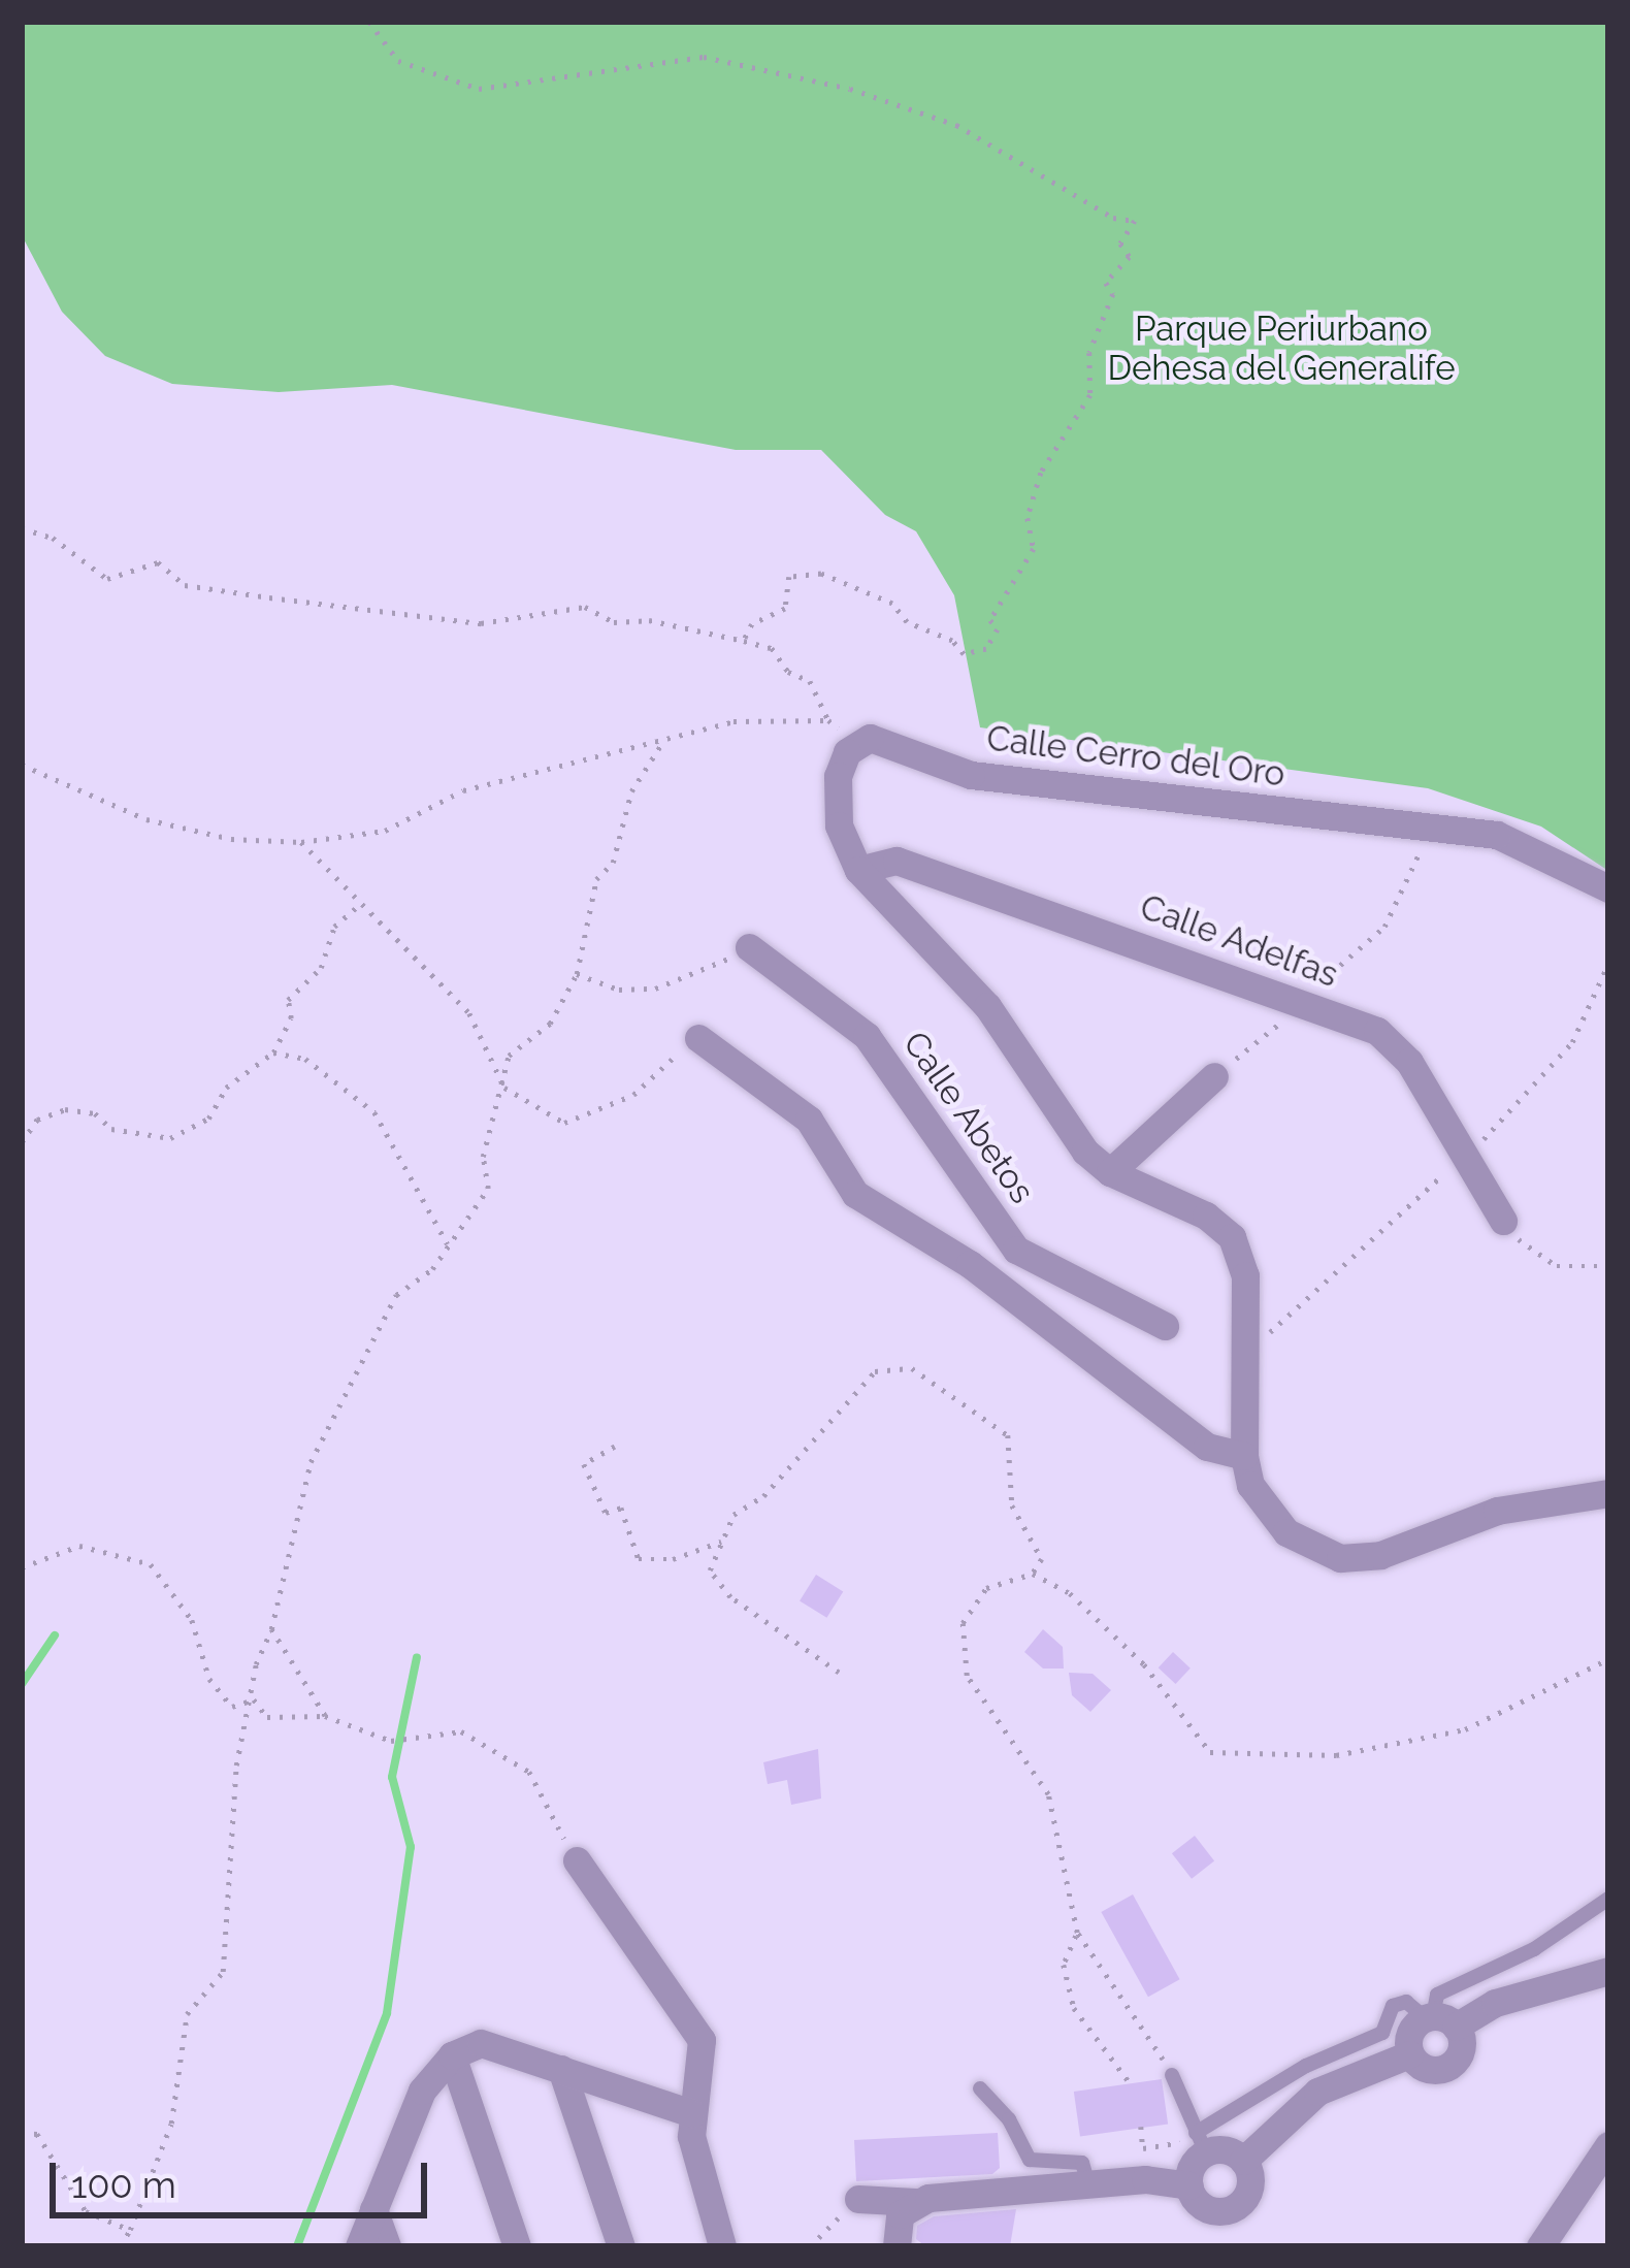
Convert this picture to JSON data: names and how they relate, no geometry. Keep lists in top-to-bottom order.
{
  "streets": {
    "street": ["Calle Cerro del Oro", "Calle Adelfas", "Calle Abetos"]
  },
  "parks": ["Parque Periurbano Dehesa del Generalife"],
  "scale_bar": "100 m"
}
